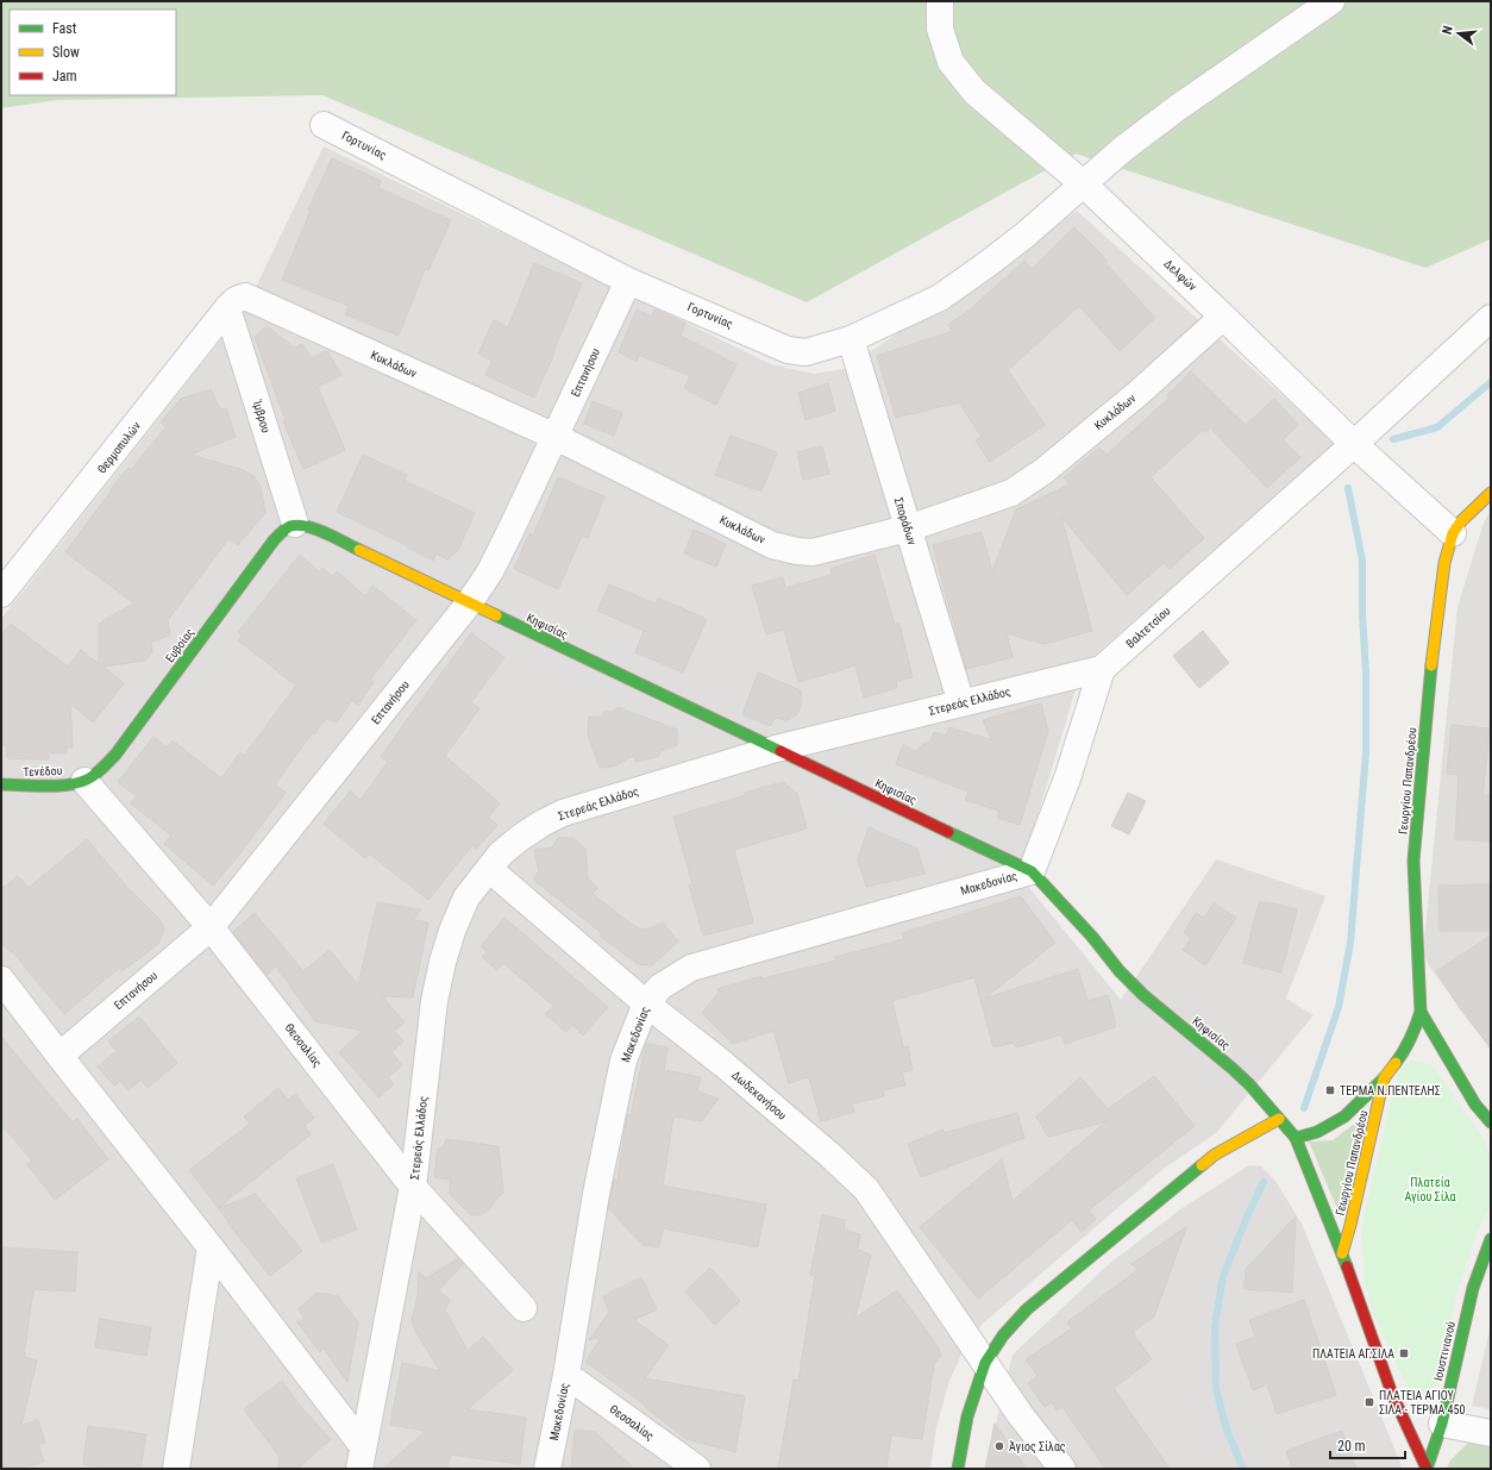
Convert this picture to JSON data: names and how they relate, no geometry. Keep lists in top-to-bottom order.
{
  "streets": {
    "street": [
      "Γορτυνίας",
      "Δελφών",
      "Κυκλάδων",
      "Επτανήσου",
      "Ίμβρου",
      "Θερμοπυλών",
      "Σποράδων",
      "Κηφισίας",
      "Βαλτετσίου",
      "Ευβοίας",
      "Στερεάς Ελλάδος",
      "Τενέδου",
      "Γεωργίου Παπανδρέου",
      "Μακεδονίας",
      "Θεσσαλίας",
      "Δωδεκανήσου",
      "Ιουστινιανού"
    ]
  },
  "crossings": [
    ["Γορτυνίας", "Δελφών"],
    ["Γορτυνίας", "Επτανήσου"],
    ["Γορτυνίας", "Σποράδων"],
    ["Δελφών", "Κυκλάδων"],
    ["Δελφών", "Βαλτετσίου"],
    ["Δελφών", "Γεωργίου Παπανδρέου"],
    ["Κυκλάδων", "Επτανήσου"],
    ["Κυκλάδων", "Ίμβρου"],
    ["Κυκλάδων", "Θερμοπυλών"],
    ["Κυκλάδων", "Σποράδων"],
    ["Επτανήσου", "Κηφισίας"],
    ["Επτανήσου", "Θεσσαλίας"],
    ["Ίμβρου", "Θερμοπυλών"],
    ["Ίμβρου", "Κηφισίας"],
    ["Ίμβρου", "Ευβοίας"],
    ["Σποράδων", "Στερεάς Ελλάδος"],
    ["Κηφισίας", "Ευβοίας"],
    ["Κηφισίας", "Στερεάς Ελλάδος"],
    ["Κηφισίας", "Γεωργίου Παπανδρέου"],
    ["Κηφισίας", "Μακεδονίας"],
    ["Κηφισίας", "Ιουστινιανού"],
    ["Βαλτετσίου", "Στερεάς Ελλάδος"],
    ["Ευβοίας", "Τενέδου"],
    ["Ευβοίας", "Θεσσαλίας"],
    ["Στερεάς Ελλάδος", "Θεσσαλίας"],
    ["Στερεάς Ελλάδος", "Δωδεκανήσου"],
    ["Τενέδου", "Θεσσαλίας"],
    ["Μακεδονίας", "Θεσσαλίας"],
    ["Μακεδονίας", "Δωδεκανήσου"]
  ],
  "parks": ["Πλατεία Αγίου Σίλα"],
  "places": {
    "transit": ["ΤΕΡΜΑ Ν.ΠΕΝΤΕΛΗΣ", "ΠΛΑΤΕΙΑ ΑΓ.ΣΙΛΑ", "ΠΛΑΤΕΙΑ ΑΓΙΟΥ ΣΙΛΑ - ΤΕΡΜΑ 450"],
    "other": ["Άγιος Σίλας"]
  },
  "legend": ["Fast", "Slow", "Jam"],
  "scale_bar": "20 m",
  "north": "left"
}
